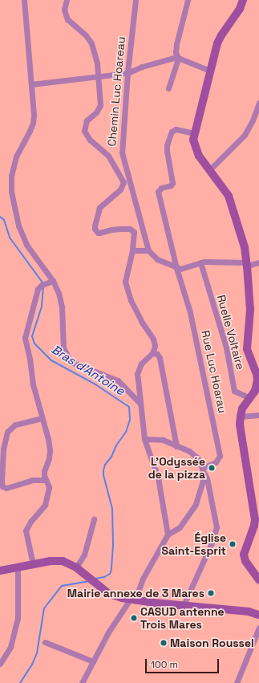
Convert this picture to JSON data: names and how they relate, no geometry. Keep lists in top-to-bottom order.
{
  "streets": {
    "street": ["Chemin Luc Hoareau", "Ruelle Voltaire", "Rue Luc Hoarau"]
  },
  "water": ["Bras d'Antoine"],
  "places": [
    "L'Odyssée de la pizza",
    "Église Saint-Esprit",
    "Mairie annexe de 3 Mares",
    "CASUD antenne Trois Mares",
    "Maison Roussel"
  ],
  "scale_bar": "100 m"
}
